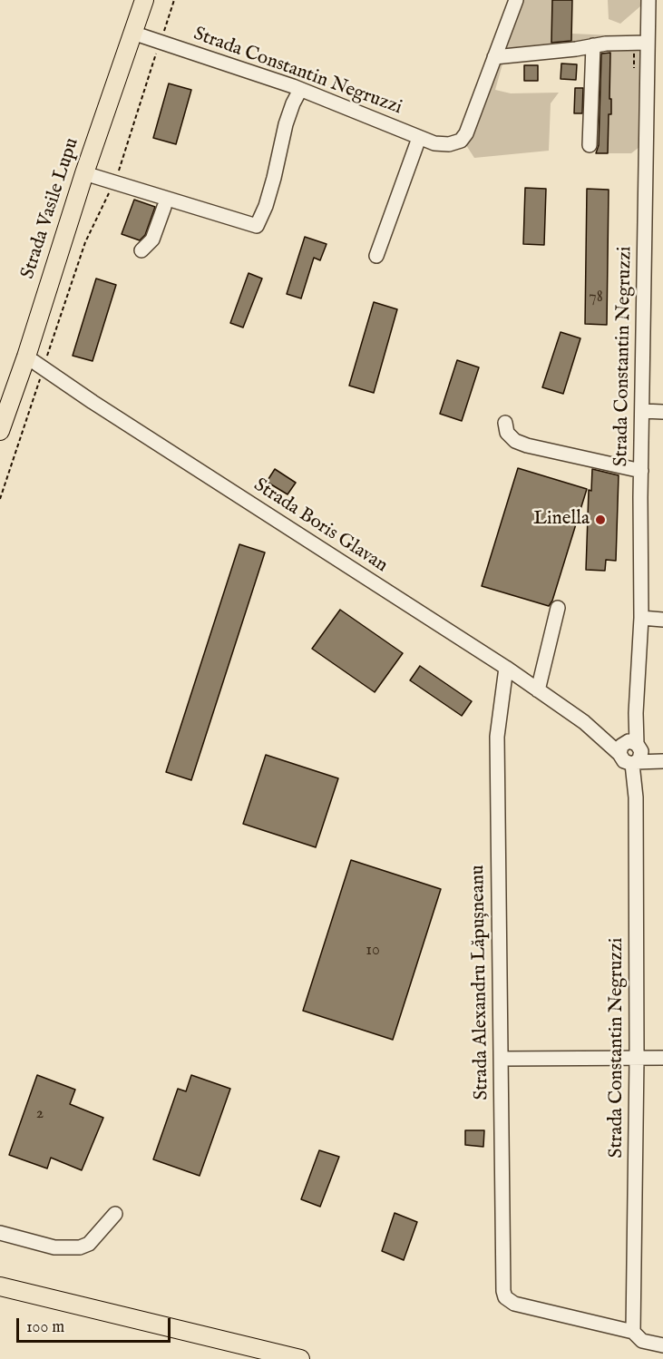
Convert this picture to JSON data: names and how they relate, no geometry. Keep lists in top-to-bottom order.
{
  "streets": {
    "main road": ["Strada Vasile Lupu"],
    "street": ["Strada Constantin Negruzzi", "Strada Boris Glavan", "Strada Alexandru Lăpușneanu"]
  },
  "crossings": [
    ["Strada Constantin Negruzzi", "Strada Vasile Lupu"],
    ["Strada Constantin Negruzzi", "Strada Boris Glavan"],
    ["Strada Constantin Negruzzi", "Strada Alexandru Lăpușneanu"],
    ["Strada Vasile Lupu", "Strada Boris Glavan"],
    ["Strada Boris Glavan", "Strada Alexandru Lăpușneanu"]
  ],
  "places": ["Linella"],
  "house_numbers": ["78", "10", "2"],
  "scale_bar": "100 m"
}
